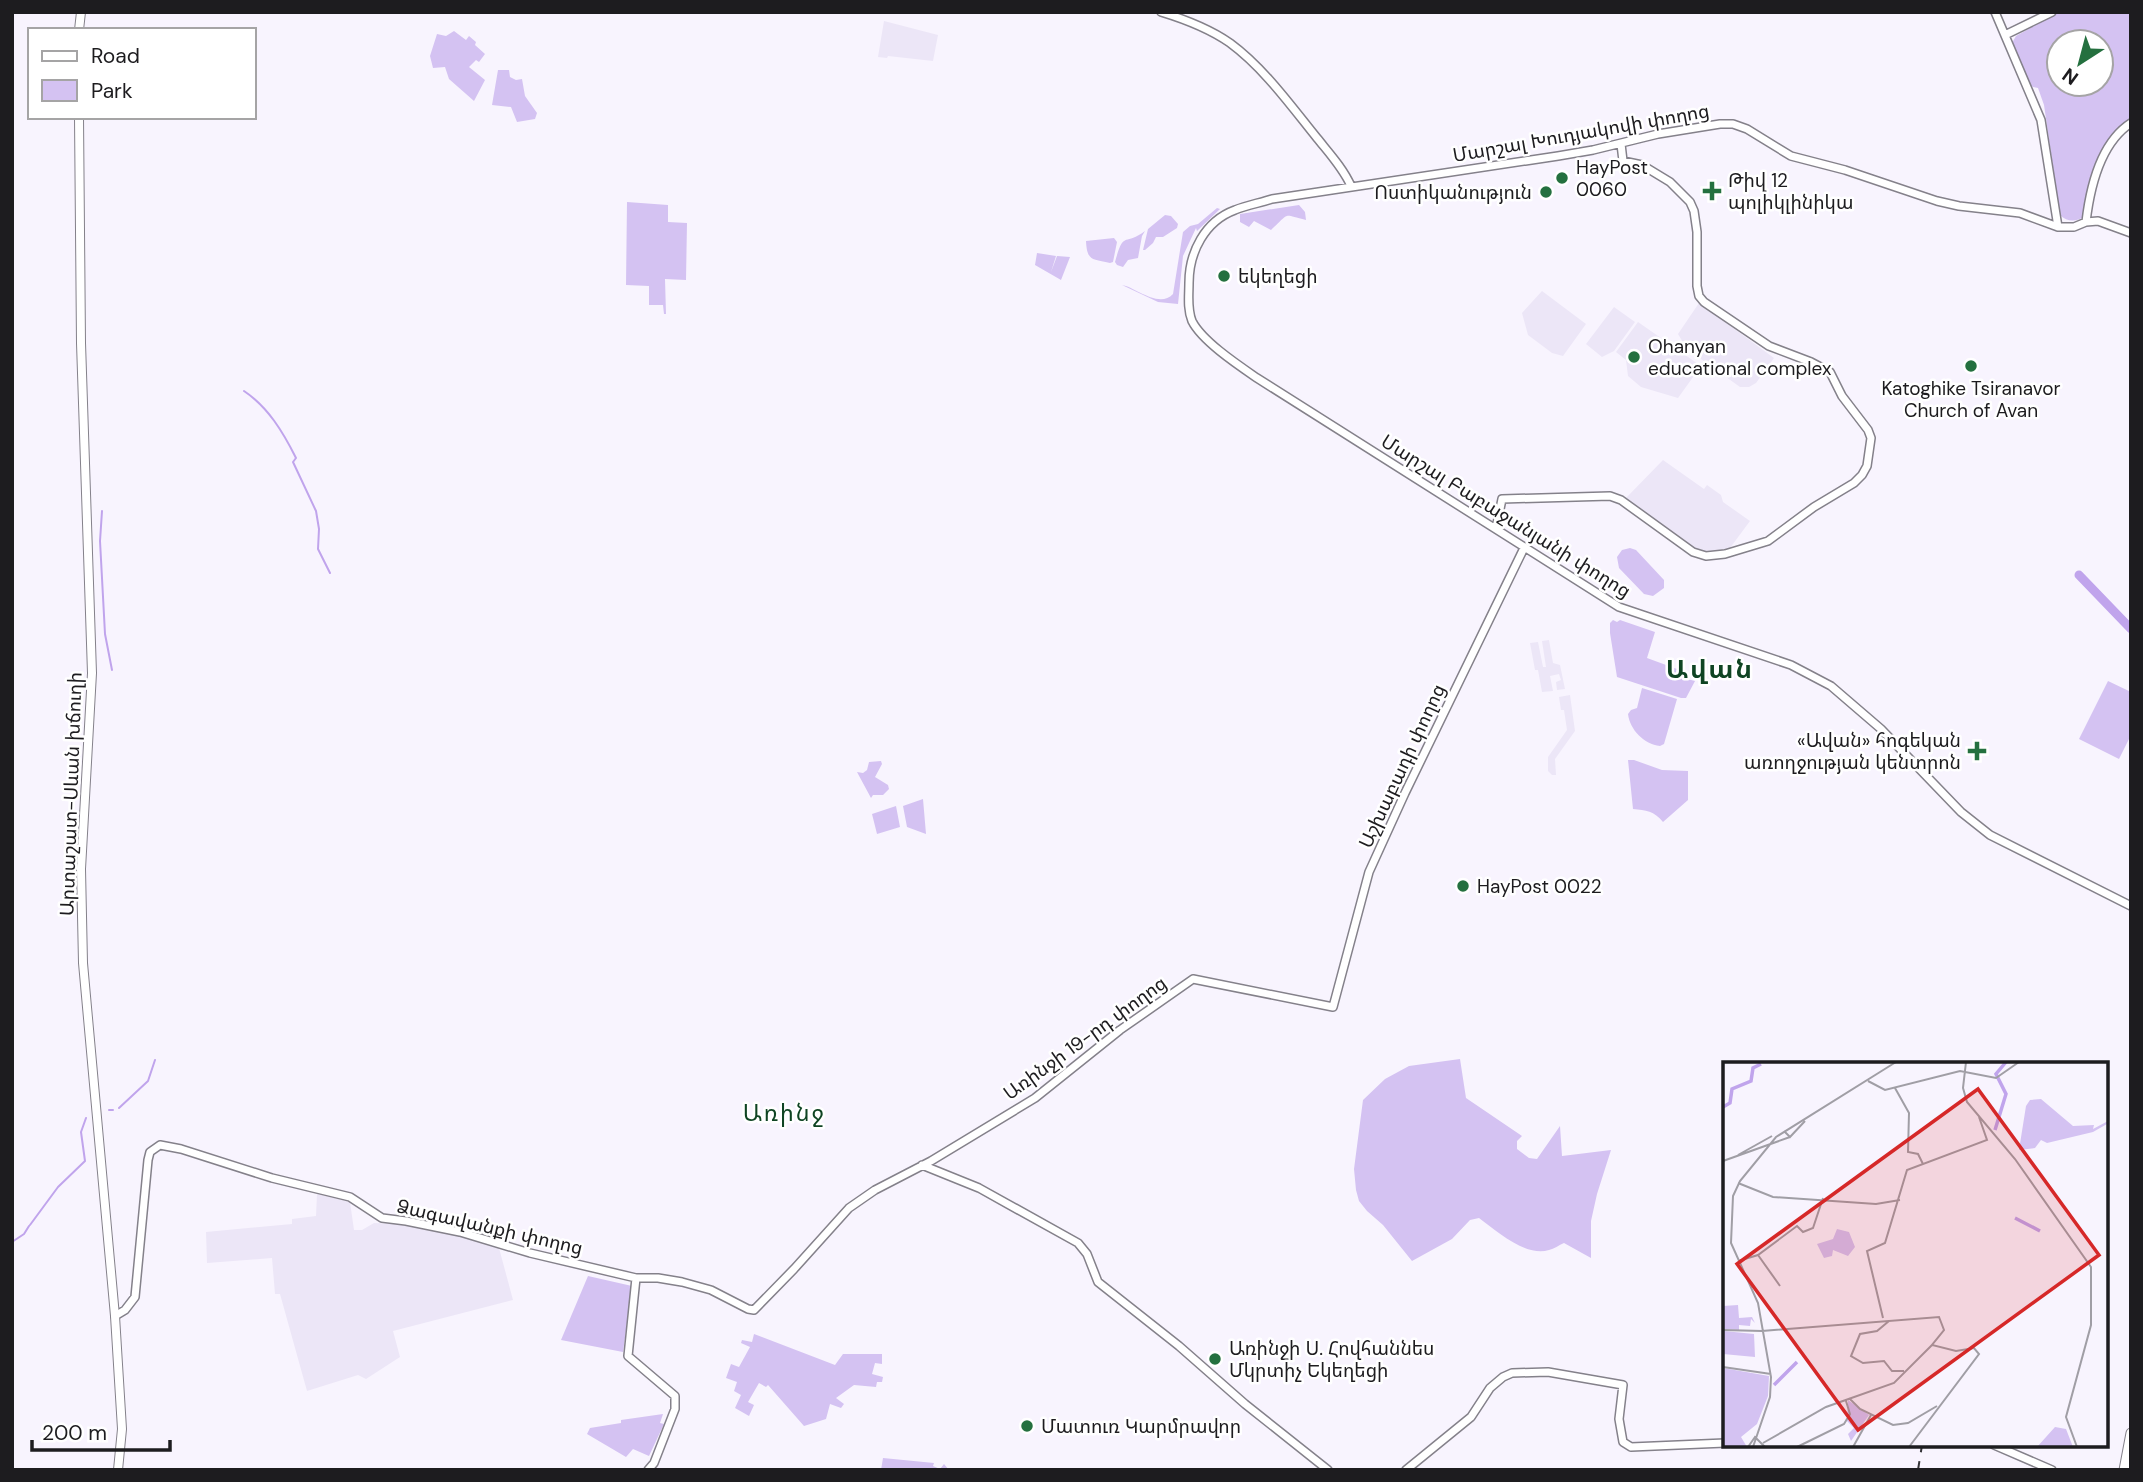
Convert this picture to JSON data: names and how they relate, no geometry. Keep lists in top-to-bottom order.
{
  "streets": {
    "main road": ["Արտաշատ-Սևան խճուղի"],
    "street": [
      "Մարշալ Խուդյակովի փողոց",
      "Մարշալ Բաբաջանյանի փողոց",
      "Աշխաբադի փողոց",
      "Առինջի 19-րդ փողոց",
      "Ձագավանքի փողոց"
    ]
  },
  "crossings": [
    ["Մարշալ Խուդյակովի փողոց", "Մարշալ Բաբաջանյանի փողոց"],
    ["Մարշալ Բաբաջանյանի փողոց", "Աշխաբադի փողոց"],
    ["Աշխաբադի փողոց", "Առինջի 19-րդ փողոց"],
    ["Արտաշատ-Սևան խճուղի", "Ձագավանքի փողոց"],
    ["Առինջի 19-րդ փողոց", "Ձագավանքի փողոց"]
  ],
  "districts": ["Ավան", "Առինջ"],
  "places": {
    "other": [
      "HayPost 0060",
      "Ոստիկանություն",
      "եկեղեցի",
      "Ohanyan educational complex",
      "Katoghike Tsiranavor Church of Avan",
      "HayPost 0022",
      "Առինջի Ս. Հովհաննես Մկրտիչ Եկեղեցի",
      "Մատուռ Կարմրավոր"
    ],
    "health": ["Թիվ 12 պոլիկլինիկա", "«Ավան» հոգեկան առողջության կենտրոն"]
  },
  "legend": ["Road", "Park"],
  "scale_bar": "200 m",
  "north": "bottom left"
}
